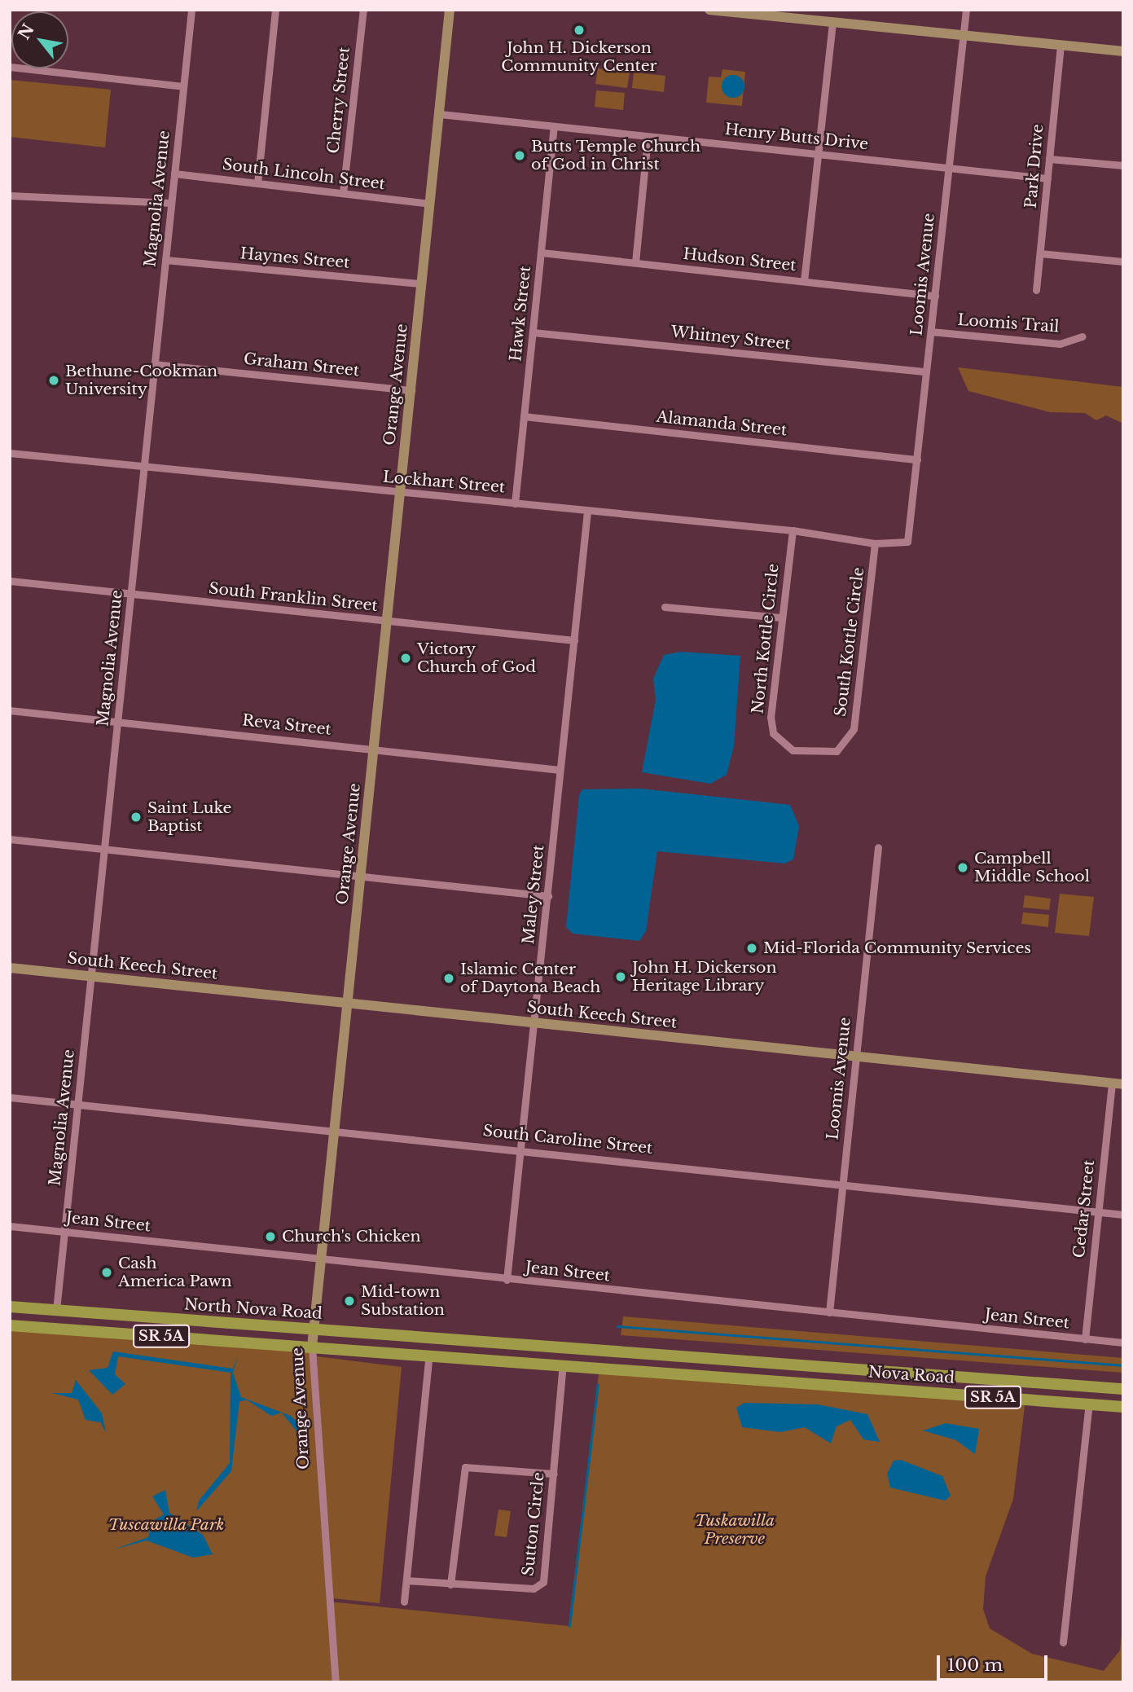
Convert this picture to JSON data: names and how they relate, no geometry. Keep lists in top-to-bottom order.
{
  "streets": {
    "main road": ["North Nova Road", "SR 5A", "Nova Road"],
    "street": [
      "Cherry Street",
      "Henry Butts Drive",
      "Park Drive",
      "South Lincoln Street",
      "Magnolia Avenue",
      "Haynes Street",
      "Hudson Street",
      "Loomis Avenue",
      "Hawk Street",
      "Loomis Trail",
      "Whitney Street",
      "Graham Street",
      "Orange Avenue",
      "Alamanda Street",
      "Lockhart Street",
      "South Franklin Street",
      "North Kottle Circle",
      "South Kottle Circle",
      "Reva Street",
      "Maley Street",
      "South Keech Street",
      "South Caroline Street",
      "Cedar Street",
      "Jean Street",
      "Sutton Circle"
    ]
  },
  "crossings": [
    ["Cherry Street", "South Lincoln Street"],
    ["Henry Butts Drive", "Park Drive"],
    ["Henry Butts Drive", "Loomis Avenue"],
    ["Henry Butts Drive", "Hawk Street"],
    ["Henry Butts Drive", "Orange Avenue"],
    ["South Lincoln Street", "Magnolia Avenue"],
    ["South Lincoln Street", "Orange Avenue"],
    ["Magnolia Avenue", "Haynes Street"],
    ["Magnolia Avenue", "Graham Street"],
    ["Magnolia Avenue", "Lockhart Street"],
    ["Magnolia Avenue", "South Franklin Street"],
    ["Magnolia Avenue", "Reva Street"],
    ["Magnolia Avenue", "South Keech Street"],
    ["Magnolia Avenue", "South Caroline Street"],
    ["Magnolia Avenue", "Jean Street"],
    ["Magnolia Avenue", "North Nova Road"],
    ["Haynes Street", "Orange Avenue"],
    ["Hudson Street", "Loomis Avenue"],
    ["Hudson Street", "Hawk Street"],
    ["Loomis Avenue", "Loomis Trail"],
    ["Loomis Avenue", "Whitney Street"],
    ["Loomis Avenue", "Alamanda Street"],
    ["Loomis Avenue", "Lockhart Street"],
    ["Loomis Avenue", "South Keech Street"],
    ["Loomis Avenue", "South Caroline Street"],
    ["Loomis Avenue", "Jean Street"],
    ["Hawk Street", "Whitney Street"],
    ["Hawk Street", "Alamanda Street"],
    ["Hawk Street", "Lockhart Street"],
    ["Graham Street", "Orange Avenue"],
    ["Orange Avenue", "Lockhart Street"],
    ["Orange Avenue", "South Franklin Street"],
    ["Orange Avenue", "Reva Street"],
    ["Orange Avenue", "South Keech Street"],
    ["Orange Avenue", "South Caroline Street"],
    ["Orange Avenue", "Jean Street"],
    ["Orange Avenue", "North Nova Road"],
    ["Orange Avenue", "SR 5A"],
    ["Lockhart Street", "North Kottle Circle"],
    ["Lockhart Street", "South Kottle Circle"],
    ["Lockhart Street", "Maley Street"],
    ["South Franklin Street", "Maley Street"],
    ["North Kottle Circle", "South Kottle Circle"],
    ["Reva Street", "Maley Street"],
    ["Maley Street", "South Keech Street"],
    ["Maley Street", "South Caroline Street"],
    ["Maley Street", "Jean Street"],
    ["South Keech Street", "Cedar Street"],
    ["South Caroline Street", "Cedar Street"],
    ["Cedar Street", "Jean Street"],
    ["North Nova Road", "Nova Road"],
    ["SR 5A", "Nova Road"],
    ["SR 5A", "Sutton Circle"],
    ["Nova Road", "Sutton Circle"]
  ],
  "parks": ["Tuskawilla Preserve", "Tuscawilla Park"],
  "places": [
    "John H. Dickerson Community Center",
    "Butts Temple Church of God in Christ",
    "Bethune-Cookman University",
    "Victory Church of God",
    "Saint Luke Baptist",
    "Campbell Middle School",
    "Mid-Florida Community Services",
    "John H. Dickerson Heritage Library",
    "Islamic Center of Daytona Beach",
    "Church's Chicken",
    "Cash America Pawn",
    "Mid-town Substation"
  ],
  "scale_bar": "100 m",
  "north": "top left"
}
